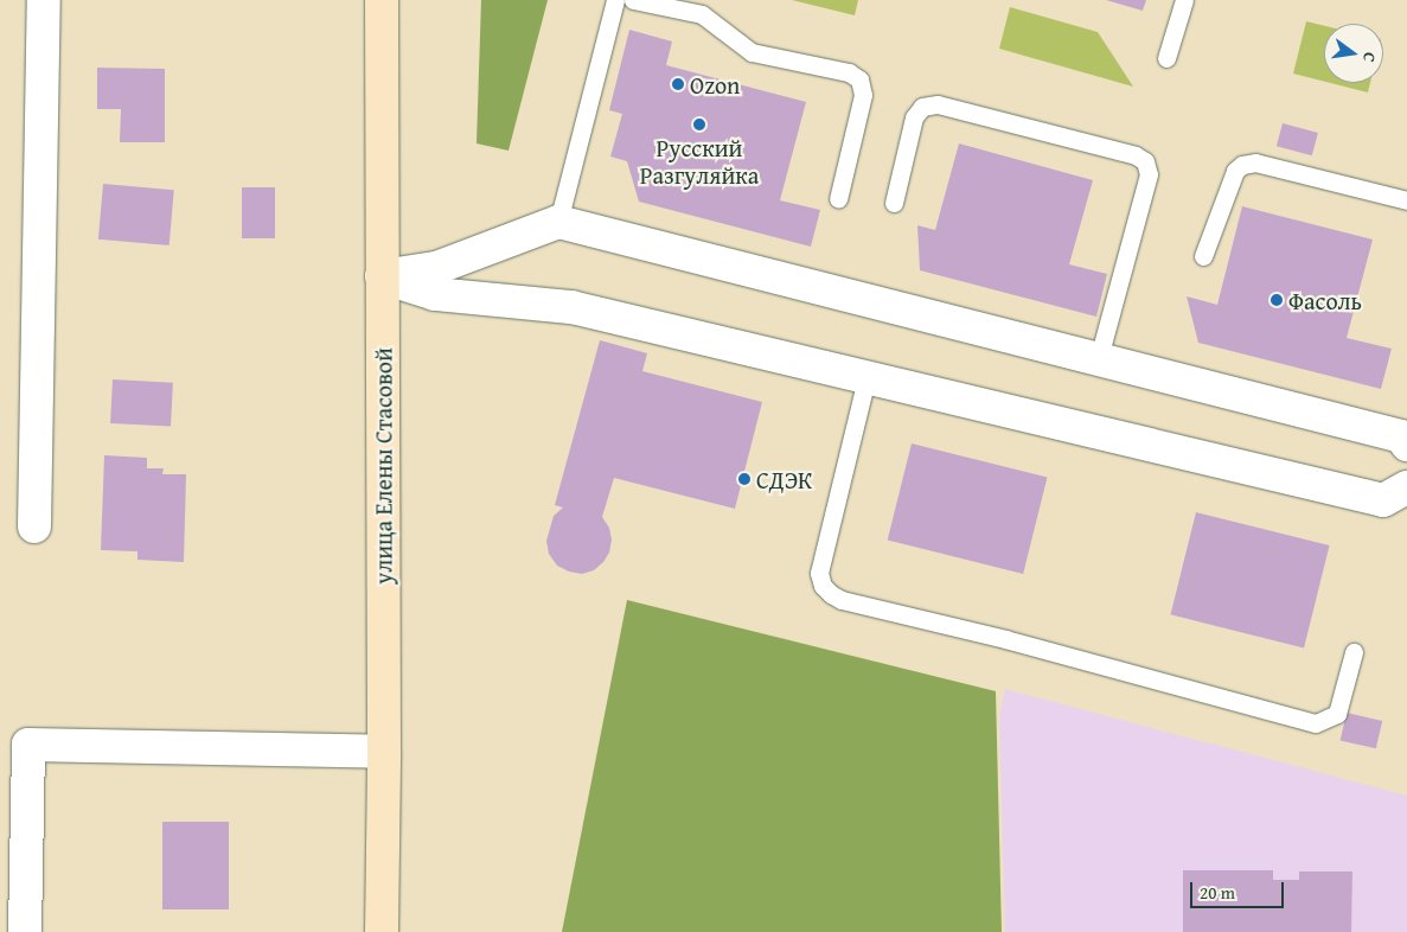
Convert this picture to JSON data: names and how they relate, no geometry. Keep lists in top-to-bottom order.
{
  "streets": {
    "main road": ["улица Елены Стасовой"]
  },
  "places": [
    "Ozon",
    "Русский Разгуляйка",
    "Фасоль",
    "СДЭК"
  ],
  "scale_bar": "20 m",
  "north": "right"
}
